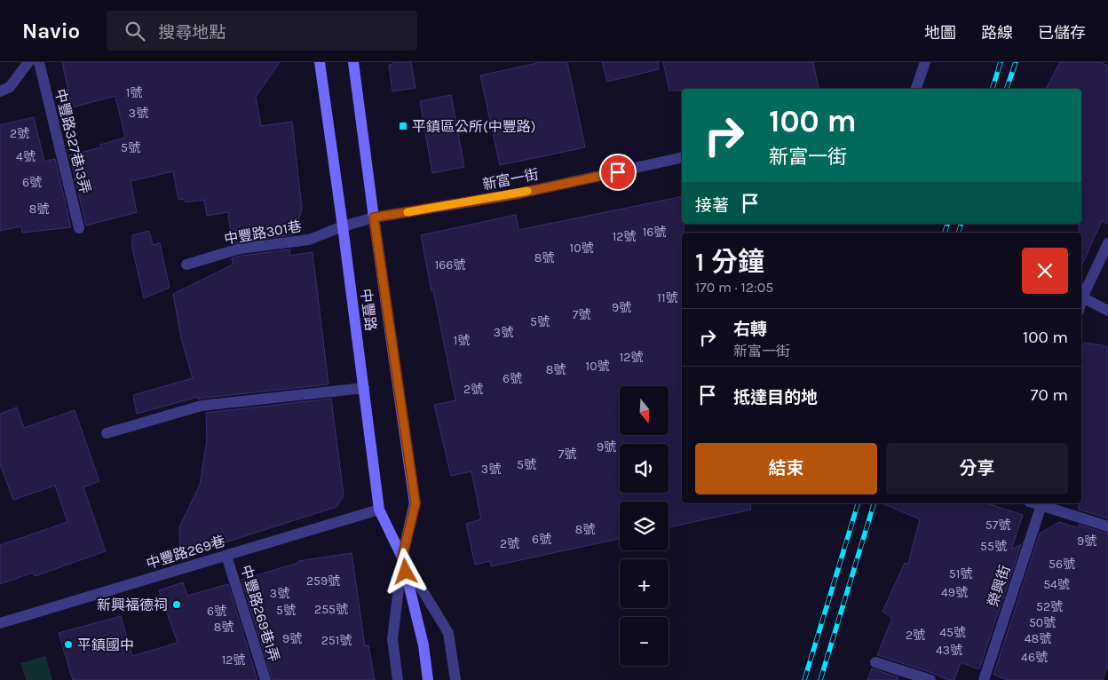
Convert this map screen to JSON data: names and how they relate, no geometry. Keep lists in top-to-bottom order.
{
  "streets": {
    "main road": ["中豐路"],
    "street": [
      "中豐路327巷13弄",
      "新富一街",
      "中豐路301巷",
      "中豐路269巷",
      "榮興街",
      "中豐路269巷1弄"
    ]
  },
  "crossings": [
    ["新富一街", "中豐路301巷"],
    ["新富一街", "中豐路"],
    ["中豐路301巷", "中豐路"],
    ["中豐路", "中豐路269巷"],
    ["中豐路269巷", "中豐路269巷1弄"]
  ],
  "places": {
    "transit": ["平鎮區公所(中豐路)"],
    "other": ["新興福德祠", "平鎮國中"]
  },
  "house_numbers": [
    "1號",
    "3號",
    "2號",
    "5號",
    "4號",
    "6號",
    "8號",
    "16號",
    "12號",
    "10號",
    "8號",
    "166號",
    "11號",
    "9號",
    "7號",
    "5號",
    "3號",
    "1號",
    "12號",
    "10號",
    "8號",
    "6號",
    "2號",
    "9號",
    "7號",
    "5號",
    "3號",
    "57號",
    "8號",
    "6號",
    "9號",
    "2號",
    "55號",
    "56號",
    "51號",
    "259號",
    "54號",
    "49號",
    "3號",
    "52號",
    "255號",
    "5號",
    "6號",
    "50號",
    "8號",
    "45號",
    "2號",
    "9號",
    "48號",
    "251號",
    "43號",
    "46號",
    "12號"
  ],
  "north": "bottom",
  "page": {
    "header": "Navio",
    "search": "搜尋地點",
    "nav": ["地圖", "路線", "已儲存"],
    "turn": ["100 m", "新富一街"],
    "then": "接著",
    "heading": ["1 分鐘", "170 m · 12:05"],
    "list": [
      {
        "name": "右轉",
        "note": "新富一街",
        "value": "100 m"
      },
      {
        "name": "抵達目的地",
        "value": "70 m"
      }
    ],
    "map_buttons": ["+", "−"],
    "buttons": ["結束", "分享"]
  }
}
